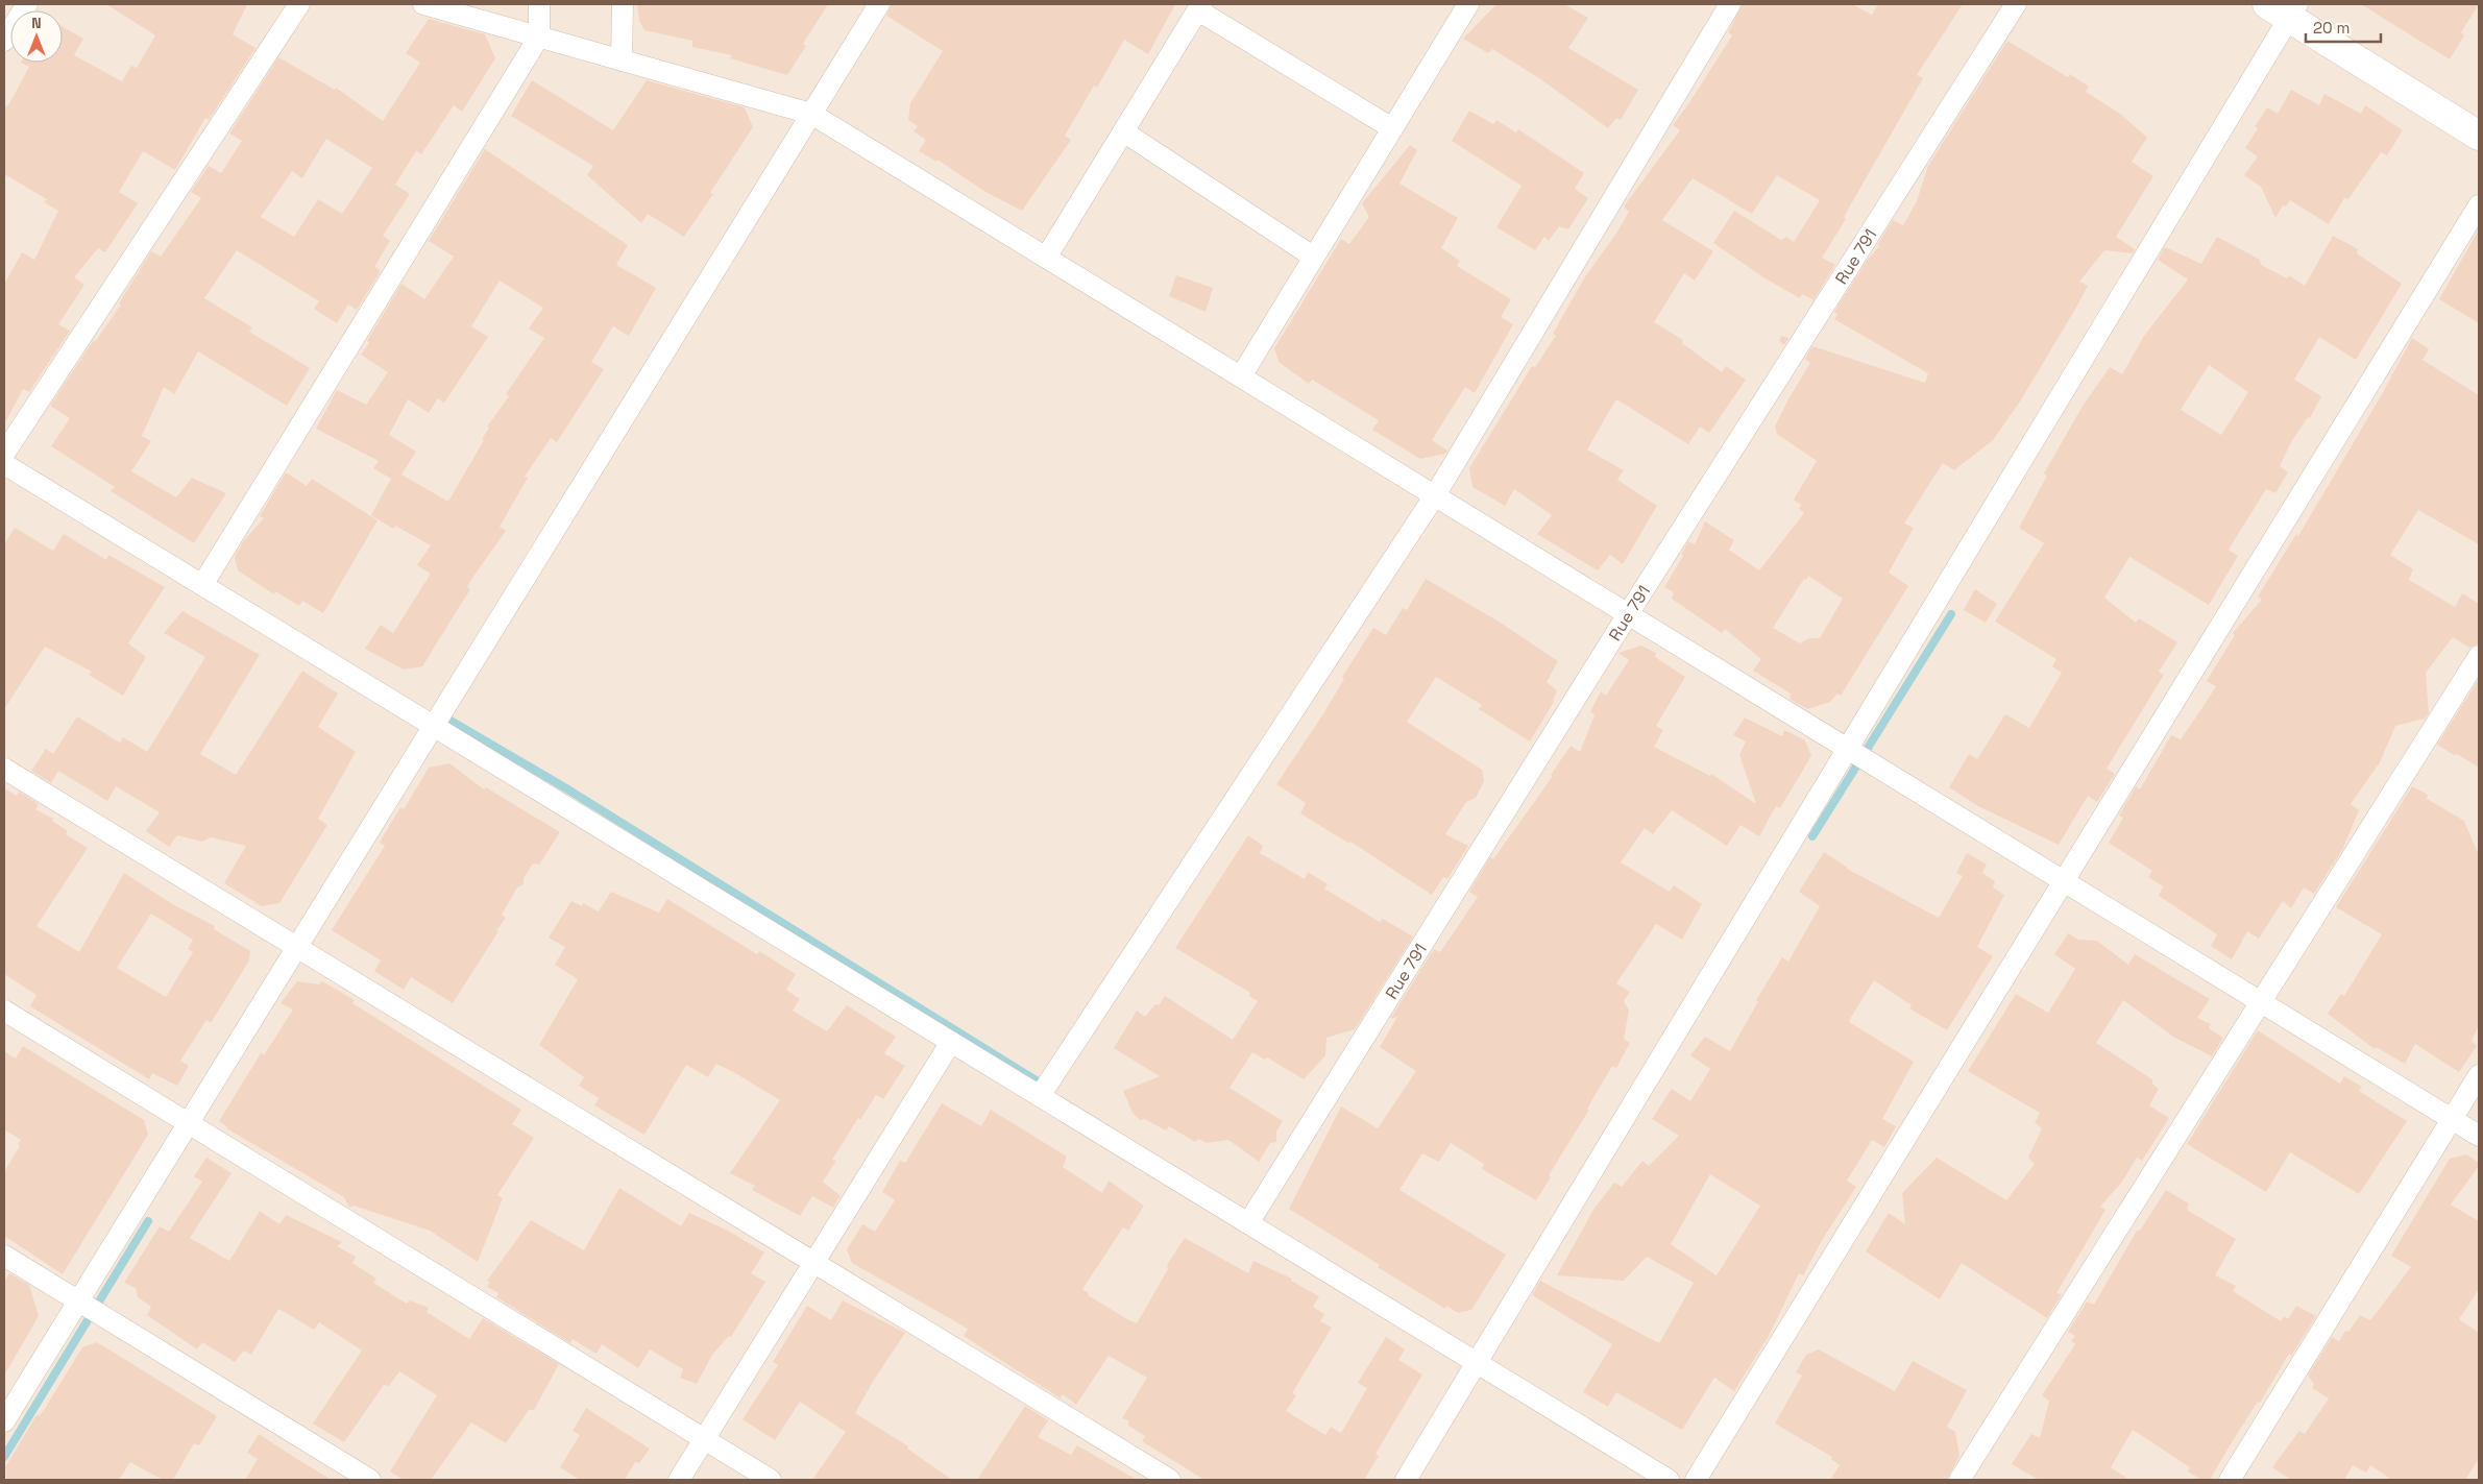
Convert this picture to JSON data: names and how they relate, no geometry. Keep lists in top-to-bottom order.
{
  "streets": {
    "street": ["Rue 791"]
  },
  "scale_bar": "20 m",
  "north": "top"
}
